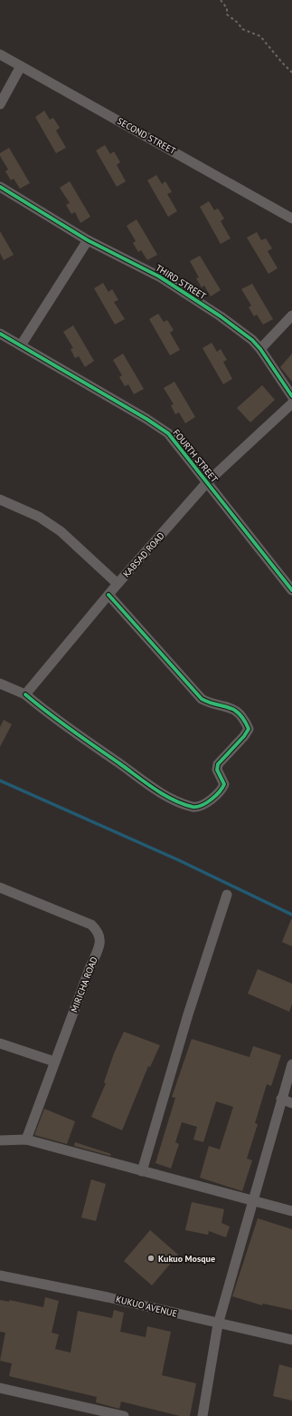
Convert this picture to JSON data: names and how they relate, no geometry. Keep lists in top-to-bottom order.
{
  "streets": {
    "street": [
      "SECOND STREET",
      "THIRD STREET",
      "FOURTH STREET",
      "KABSAD ROAD",
      "MIRICHA ROAD",
      "KUKUO AVENUE"
    ]
  },
  "crossings": [
    ["FOURTH STREET", "KABSAD ROAD"]
  ],
  "places": ["Kukuo Mosque"]
}
